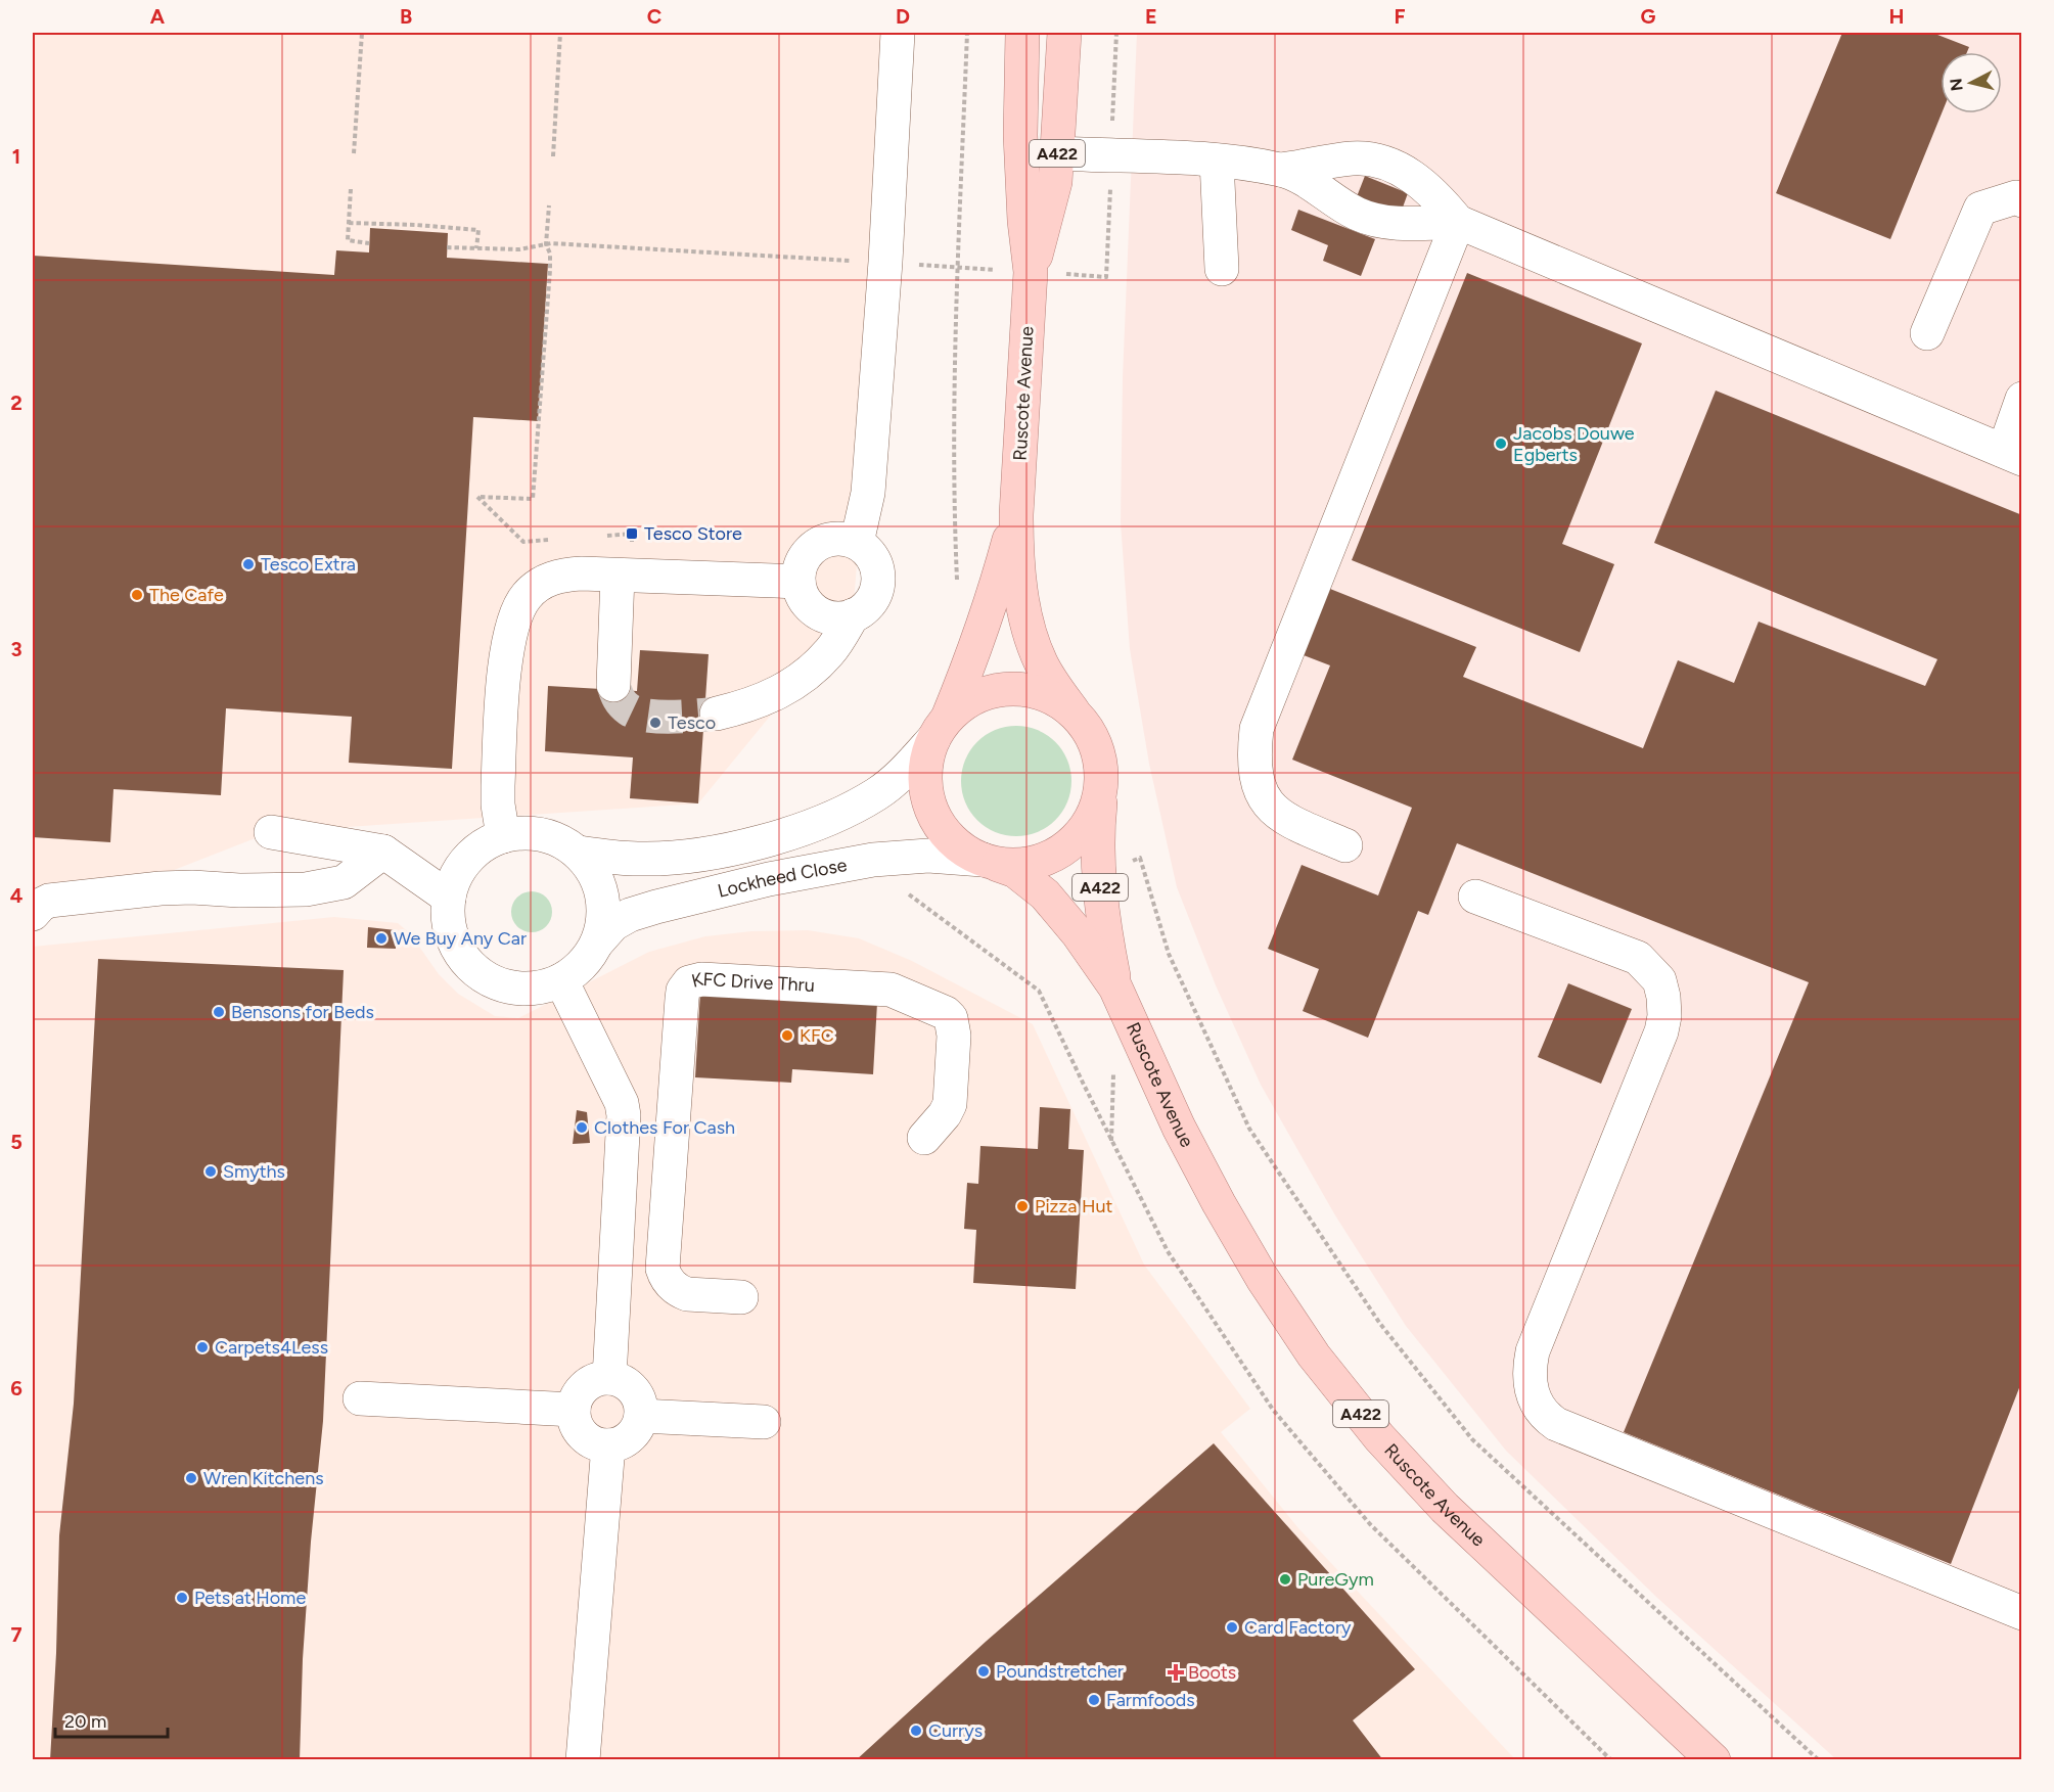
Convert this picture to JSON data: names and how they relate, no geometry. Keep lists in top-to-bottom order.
{
  "streets": {
    "main road": ["A422", "Ruscote Avenue"],
    "street": ["Lockheed Close", "KFC Drive Thru"]
  },
  "crossings": [
    ["Ruscote Avenue", "Lockheed Close"]
  ],
  "places": {
    "other": [
      "Jacobs Douwe Egberts",
      "Tesco Extra",
      "The Cafe",
      "Tesco",
      "We Buy Any Car",
      "Bensons for Beds",
      "KFC",
      "Clothes For Cash",
      "Smyths",
      "Pizza Hut",
      "Carpets4Less",
      "Wren Kitchens",
      "PureGym",
      "Pets at Home",
      "Card Factory",
      "Poundstretcher",
      "Farmfoods",
      "Currys"
    ],
    "transit": ["Tesco Store"],
    "health": ["Boots"]
  },
  "scale_bar": "20 m",
  "north": "left",
  "grid": {
    "columns": [
      "A",
      "B",
      "C",
      "D",
      "E",
      "F",
      "G",
      "H"
    ],
    "rows": [
      "1",
      "2",
      "3",
      "4",
      "5",
      "6",
      "7"
    ]
  }
}
